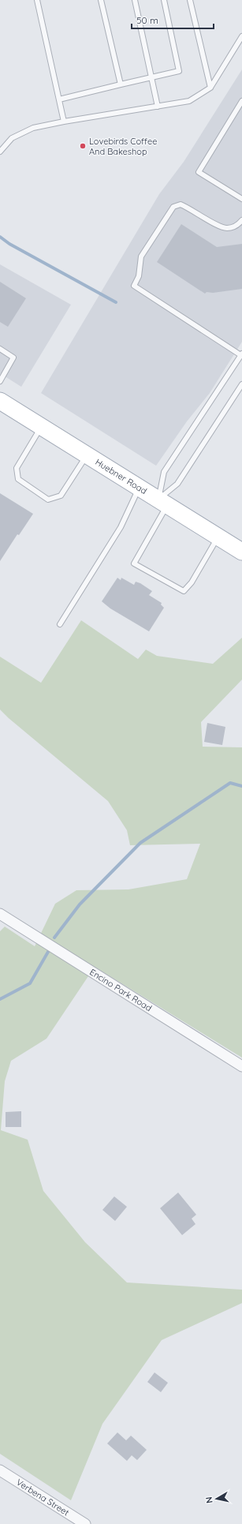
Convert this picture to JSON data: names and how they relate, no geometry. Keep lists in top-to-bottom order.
{
  "streets": {
    "main road": ["Huebner Road"],
    "street": ["Encino Park Road", "Verbena Street"]
  },
  "places": ["Lovebirds Coffee And Bakeshop"],
  "scale_bar": "50 m",
  "north": "left"
}
